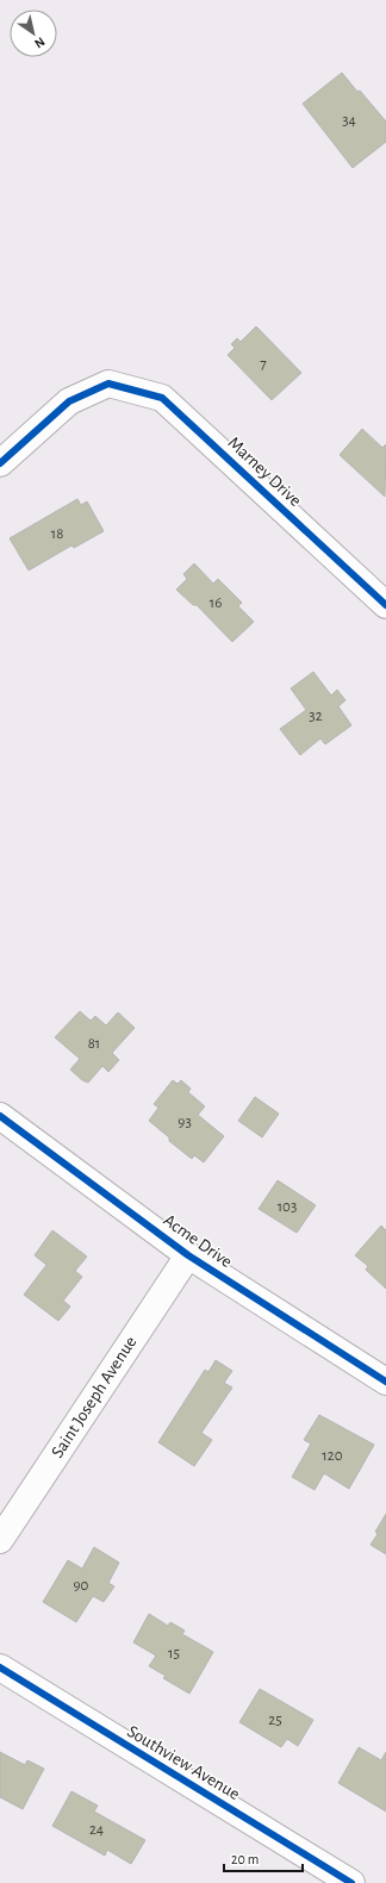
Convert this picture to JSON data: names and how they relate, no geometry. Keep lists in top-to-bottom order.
{
  "streets": {
    "street": [
      "Marney Drive",
      "Acme Drive",
      "Saint Joseph Avenue",
      "Southview Avenue"
    ]
  },
  "crossings": [
    ["Acme Drive", "Saint Joseph Avenue"]
  ],
  "house_numbers": [
    "34",
    "7",
    "18",
    "16",
    "32",
    "81",
    "93",
    "103",
    "120",
    "90",
    "15",
    "25",
    "24"
  ],
  "scale_bar": "20 m",
  "north": "bottom right"
}
